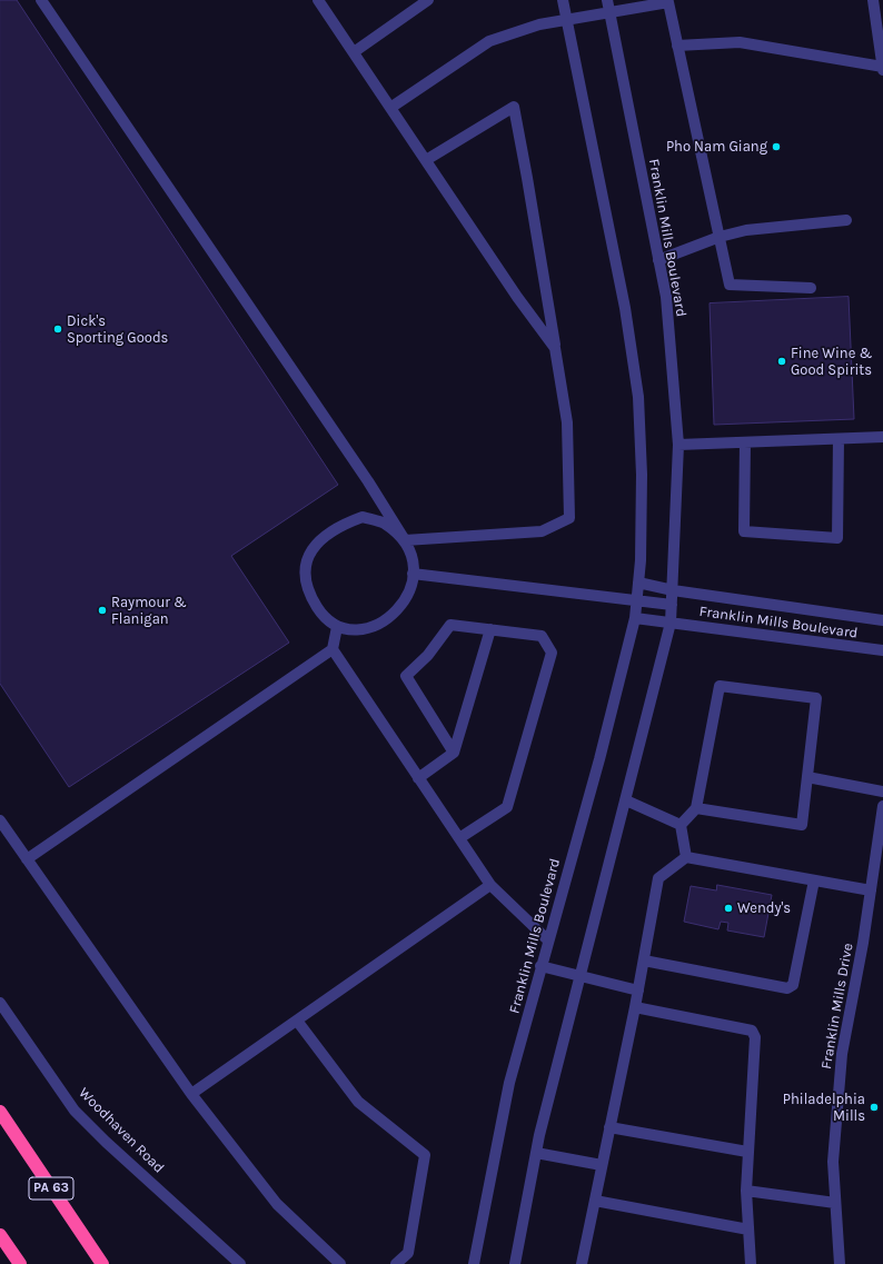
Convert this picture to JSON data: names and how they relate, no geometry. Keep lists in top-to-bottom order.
{
  "streets": {
    "highway": ["PA 63"],
    "street": ["Franklin Mills Boulevard", "Franklin Mills Drive", "Woodhaven Road"]
  },
  "places": [
    "Pho Nam Giang",
    "Dick's Sporting Goods",
    "Fine Wine & Good Spirits",
    "Raymour & Flanigan",
    "Wendy's",
    "Philadelphia Mills"
  ]
}
